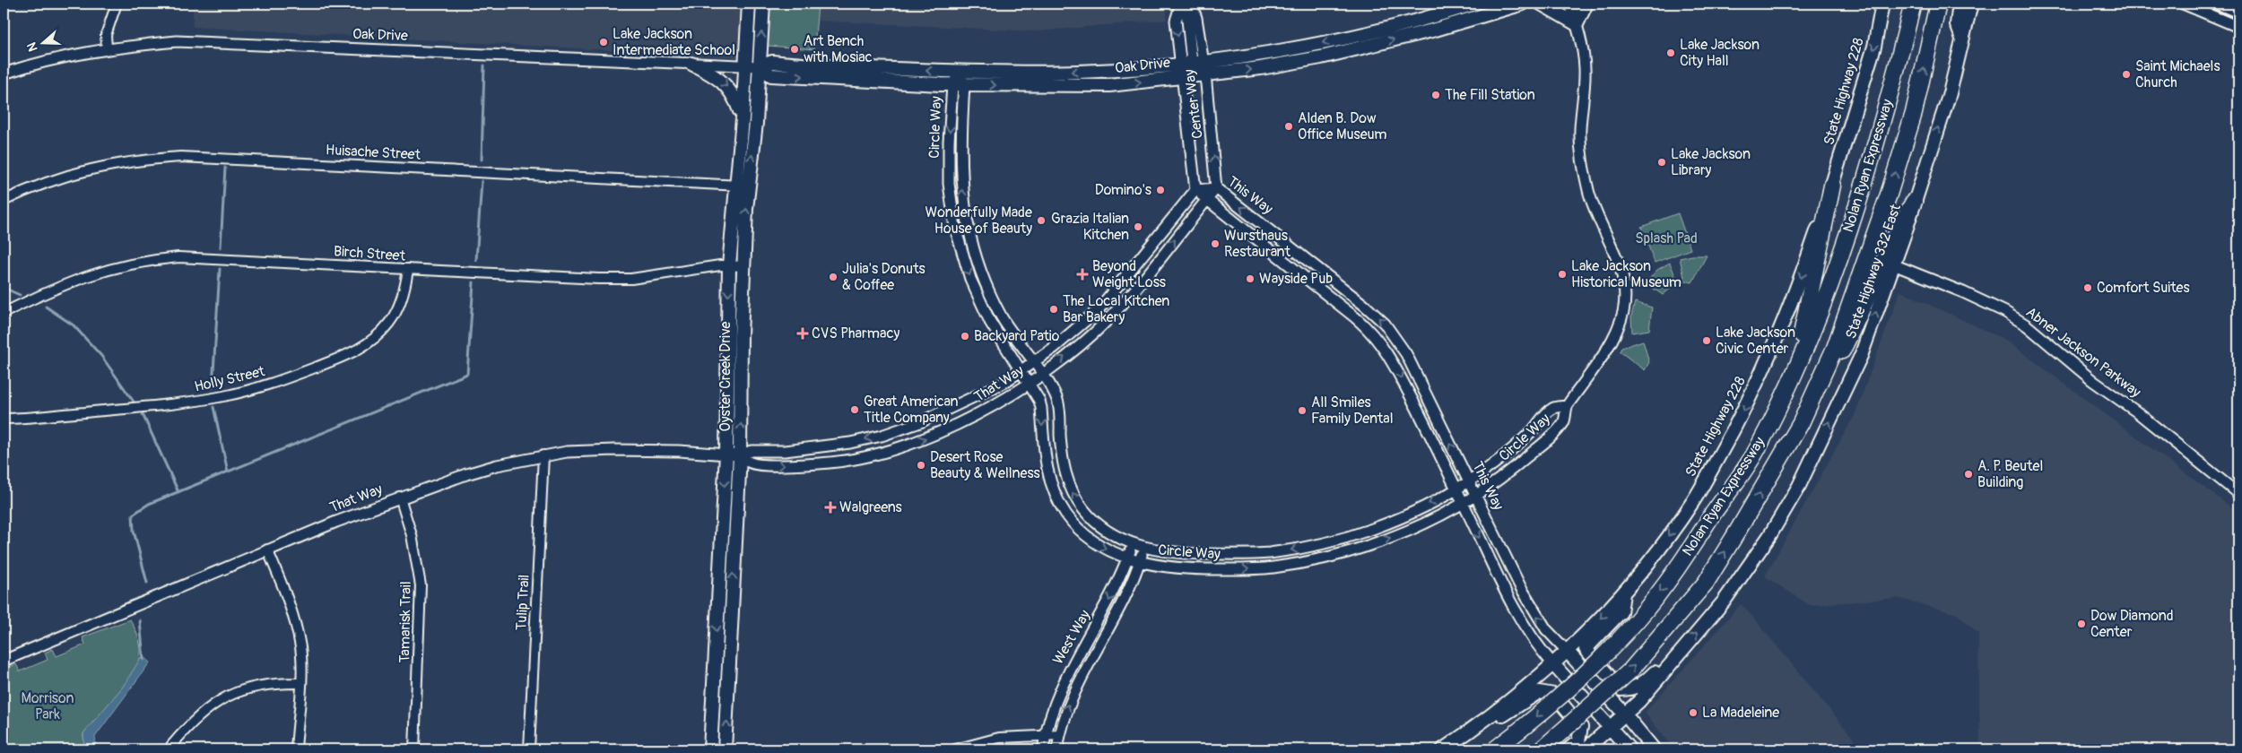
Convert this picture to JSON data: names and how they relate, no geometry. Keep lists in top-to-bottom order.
{
  "streets": {
    "highway": ["Nolan Ryan Expressway"],
    "main road": [
      "Oak Drive",
      "State Highway 228",
      "This Way",
      "State Highway 332 East",
      "Oyster Creek Drive"
    ],
    "street": [
      "Center Way",
      "Circle Way",
      "Huisache Street",
      "Birch Street",
      "Abner Jackson Parkway",
      "Holly Street",
      "That Way",
      "Tulip Trail",
      "Tamarisk Trail",
      "West Way"
    ]
  },
  "crossings": [
    ["Oak Drive", "Center Way"],
    ["Oak Drive", "Circle Way"],
    ["Oak Drive", "Oyster Creek Drive"],
    ["State Highway 228", "This Way"],
    ["Center Way", "This Way"],
    ["Center Way", "That Way"],
    ["Circle Way", "This Way"],
    ["Circle Way", "That Way"],
    ["Circle Way", "West Way"],
    ["Huisache Street", "Oyster Creek Drive"],
    ["This Way", "That Way"],
    ["Birch Street", "Oyster Creek Drive"],
    ["Birch Street", "Holly Street"],
    ["State Highway 332 East", "Abner Jackson Parkway"],
    ["Oyster Creek Drive", "That Way"],
    ["That Way", "Tulip Trail"],
    ["That Way", "Tamarisk Trail"]
  ],
  "one_way": ["State Highway 228", "State Highway 332 East"],
  "parks": ["Splash Pad", "Morrison Park"],
  "places": {
    "other": [
      "Lake Jackson Intermediate School",
      "Art Bench with Mosiac",
      "Lake Jackson City Hall",
      "Saint Michaels Church",
      "The Fill Station",
      "Alden B. Dow Office Museum",
      "Lake Jackson Library",
      "Domino's",
      "Wonderfully Made House of Beauty",
      "Grazia Italian Kitchen",
      "Wursthaus Restaurant",
      "Lake Jackson Historical Museum",
      "Julia's Donuts & Coffee",
      "Wayside Pub",
      "Comfort Suites",
      "The Local Kitchen Bar Bakery",
      "Backyard Patio",
      "Lake Jackson Civic Center",
      "Great American Title Company",
      "All Smiles Family Dental",
      "Desert Rose Beauty & Wellness",
      "A. P. Beutel Building",
      "Dow Diamond Center",
      "La Madeleine"
    ],
    "health": ["Beyond Weight Loss", "CVS Pharmacy", "Walgreens"]
  },
  "north": "left"
}
